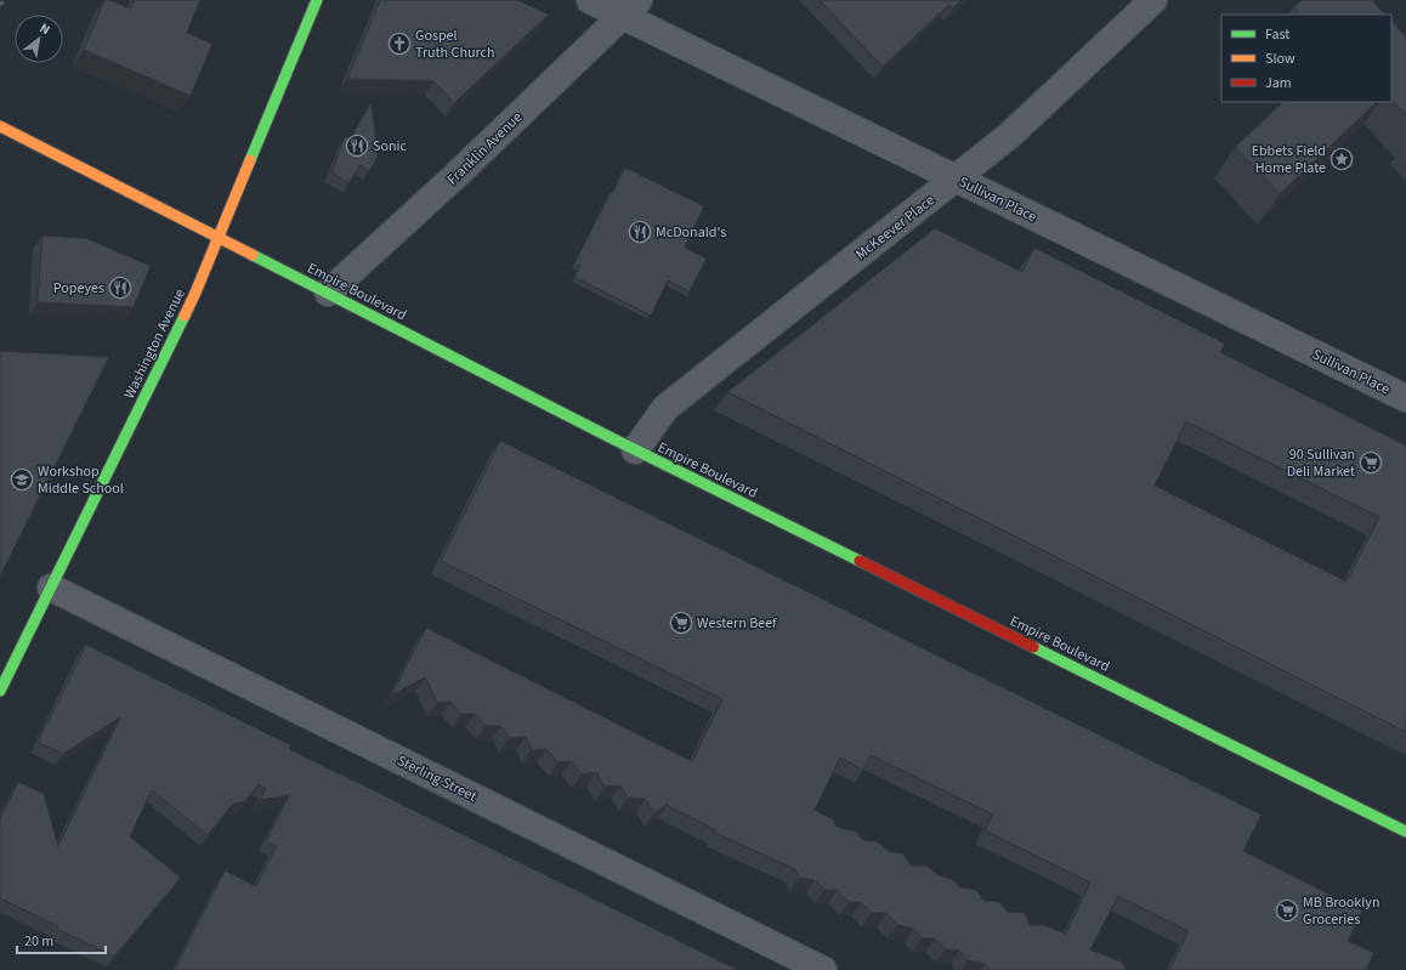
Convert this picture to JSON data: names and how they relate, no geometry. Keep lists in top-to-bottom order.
{
  "streets": {
    "main road": ["Empire Boulevard", "Washington Avenue"],
    "street": [
      "Franklin Avenue",
      "Sullivan Place",
      "McKeever Place",
      "Sterling Street"
    ]
  },
  "crossings": [
    ["Franklin Avenue", "Sullivan Place"],
    ["Franklin Avenue", "Empire Boulevard"],
    ["Sullivan Place", "McKeever Place"],
    ["McKeever Place", "Empire Boulevard"],
    ["Empire Boulevard", "Washington Avenue"],
    ["Washington Avenue", "Sterling Street"]
  ],
  "places": {
    "church": ["Gospel Truth Church"],
    "restaurant": ["Sonic", "McDonald's", "Popeyes"],
    "place": ["Ebbets Field Home Plate"],
    "supermarket": ["90 Sullivan Deli Market", "Western Beef", "MB Brooklyn Groceries"],
    "school or university": ["Workshop Middle School"]
  },
  "legend": ["Fast", "Slow", "Jam"],
  "scale_bar": "20 m",
  "north": "top right"
}
